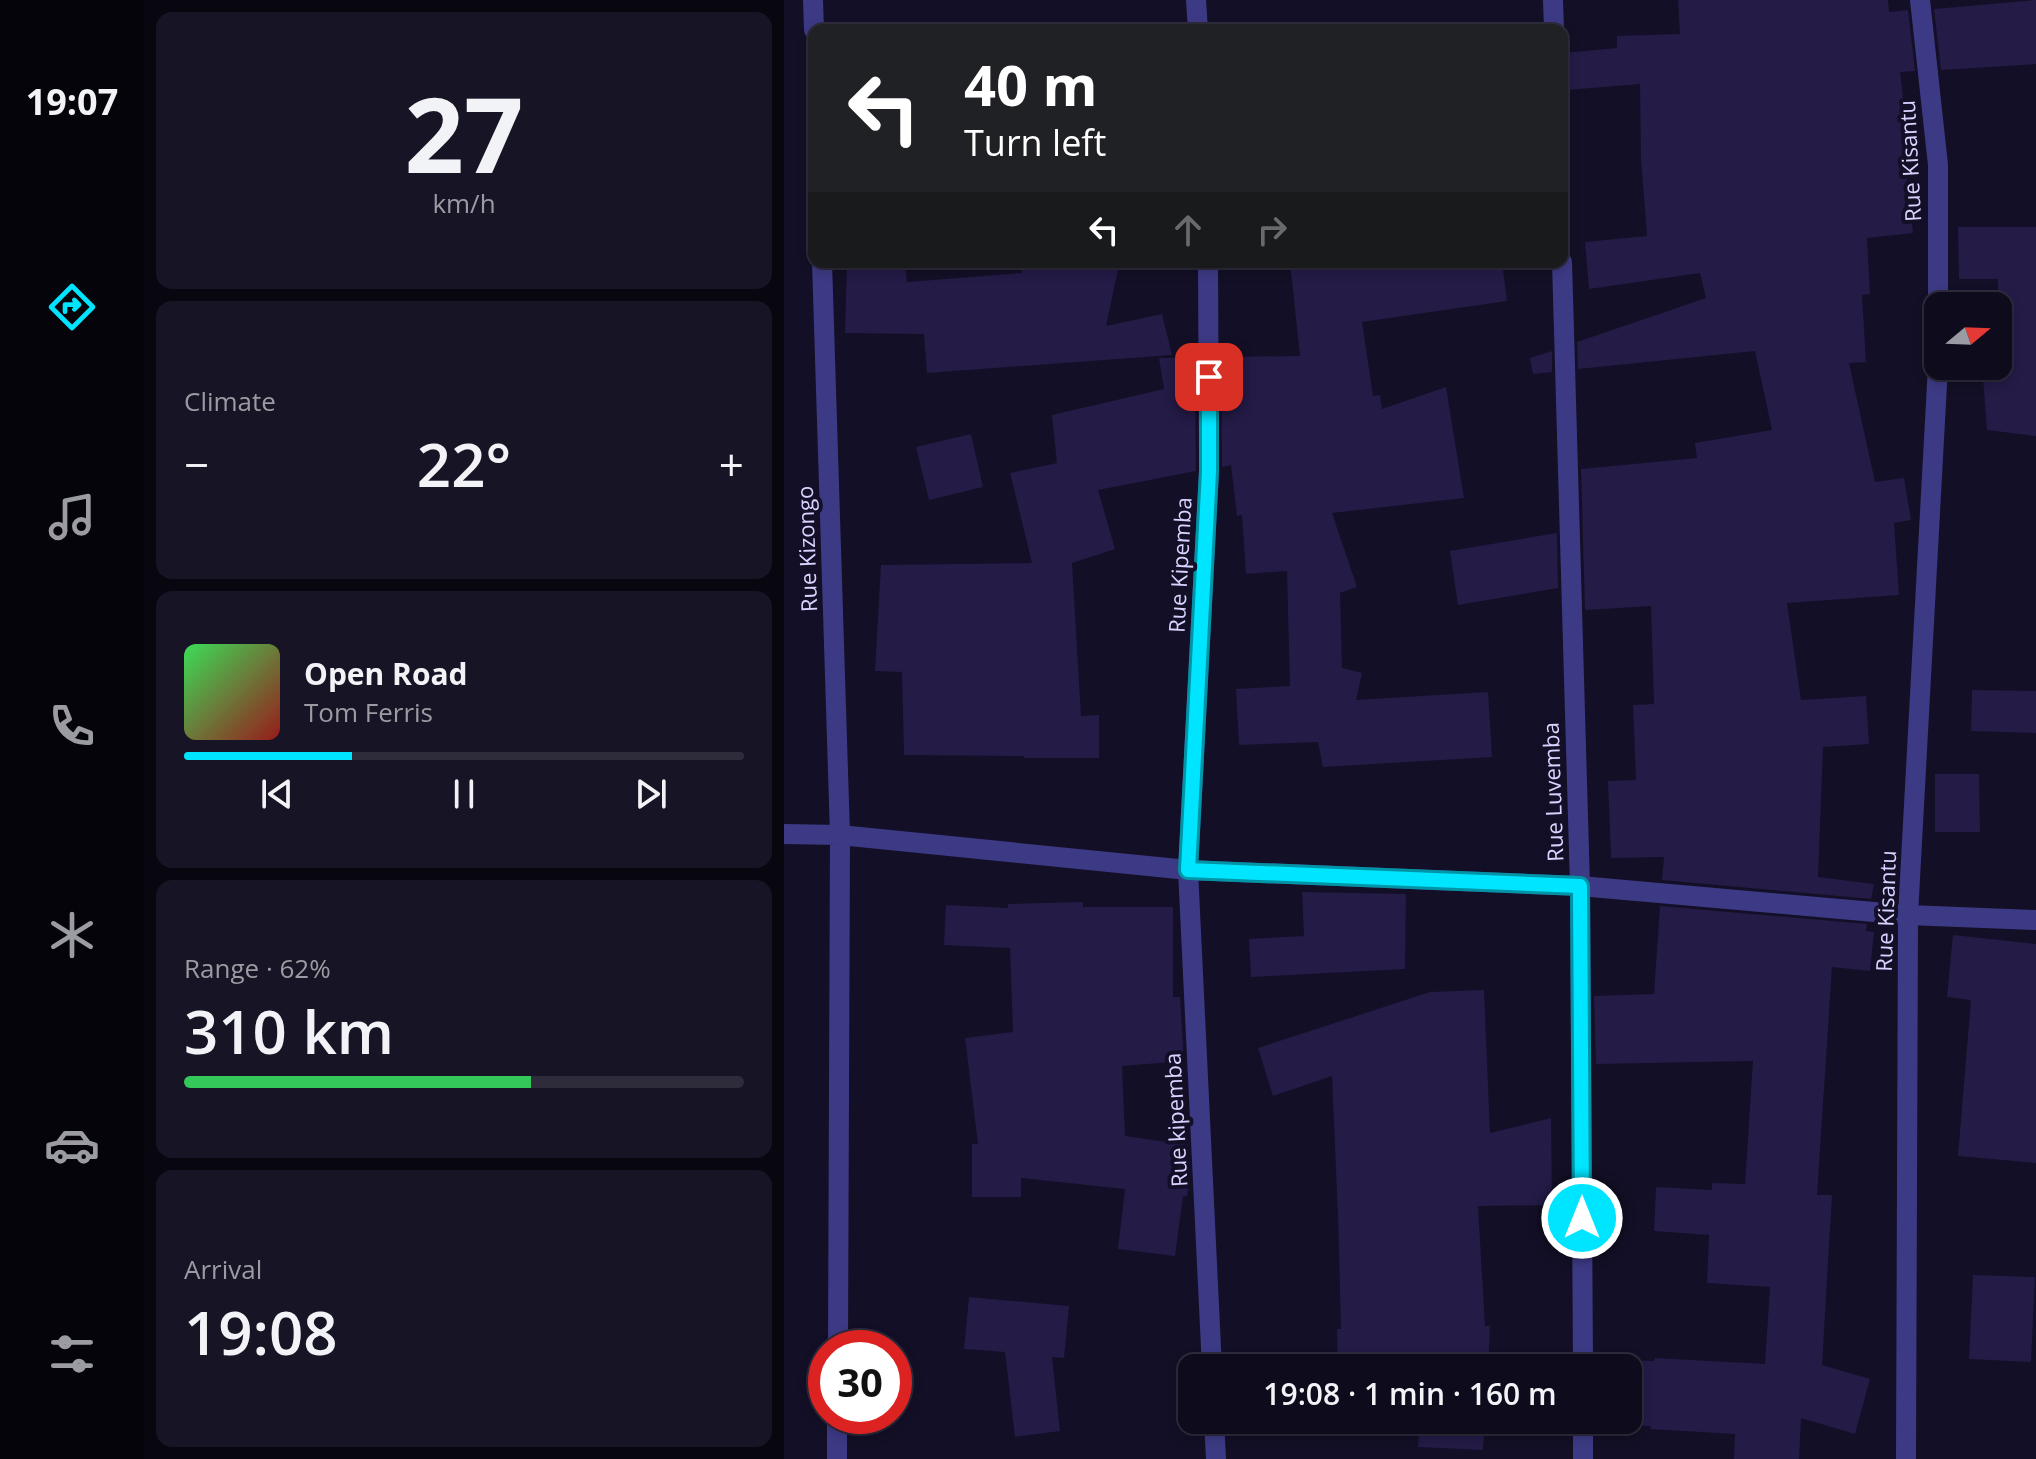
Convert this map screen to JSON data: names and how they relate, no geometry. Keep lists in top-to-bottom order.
{
  "streets": {
    "street": [
      "Rue Kisantu",
      "Rue Kizongo",
      "Rue Kipemba",
      "Rue Luvemba",
      "Rue kipemba"
    ]
  },
  "crossings": [
    ["Rue Kipemba", "Rue kipemba"]
  ],
  "north": "right",
  "page": {
    "tabs": "19:07",
    "tile": [
      ["27", "km/h"],
      "Climate",
      ["Range · 62%", "310 km"],
      ["Arrival", "19:08"]
    ],
    "turn": ["40 m", "Turn left"],
    "heat": ["−", "22°", "+"],
    "song": ["Open Road", "Tom Ferris"],
    "limit": "30",
    "trip": "19:08 · 1 min · 160 m"
  }
}
